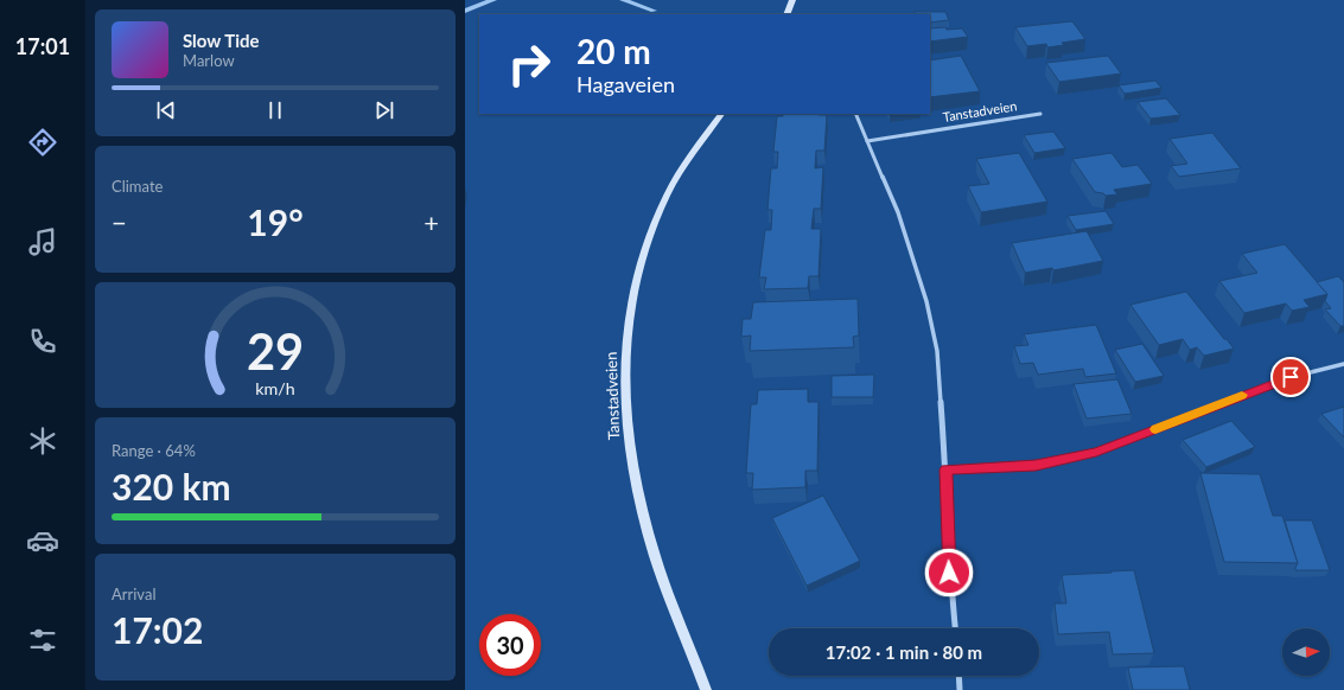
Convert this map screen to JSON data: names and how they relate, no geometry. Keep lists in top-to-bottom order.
{
  "streets": {
    "main road": ["Tanstadveien"]
  },
  "north": "right",
  "page": {
    "tabs": "17:01",
    "turn": ["20 m", "Hagaveien"],
    "song": ["Slow Tide", "Marlow"],
    "tile": [
      "Climate",
      ["Range · 64%", "320 km"],
      ["Arrival", "17:02"]
    ],
    "heat": ["−", "19°", "+"],
    "limit": "30",
    "trip": "17:02 · 1 min · 80 m",
    "gauge": ["29", "km/h"]
  }
}
